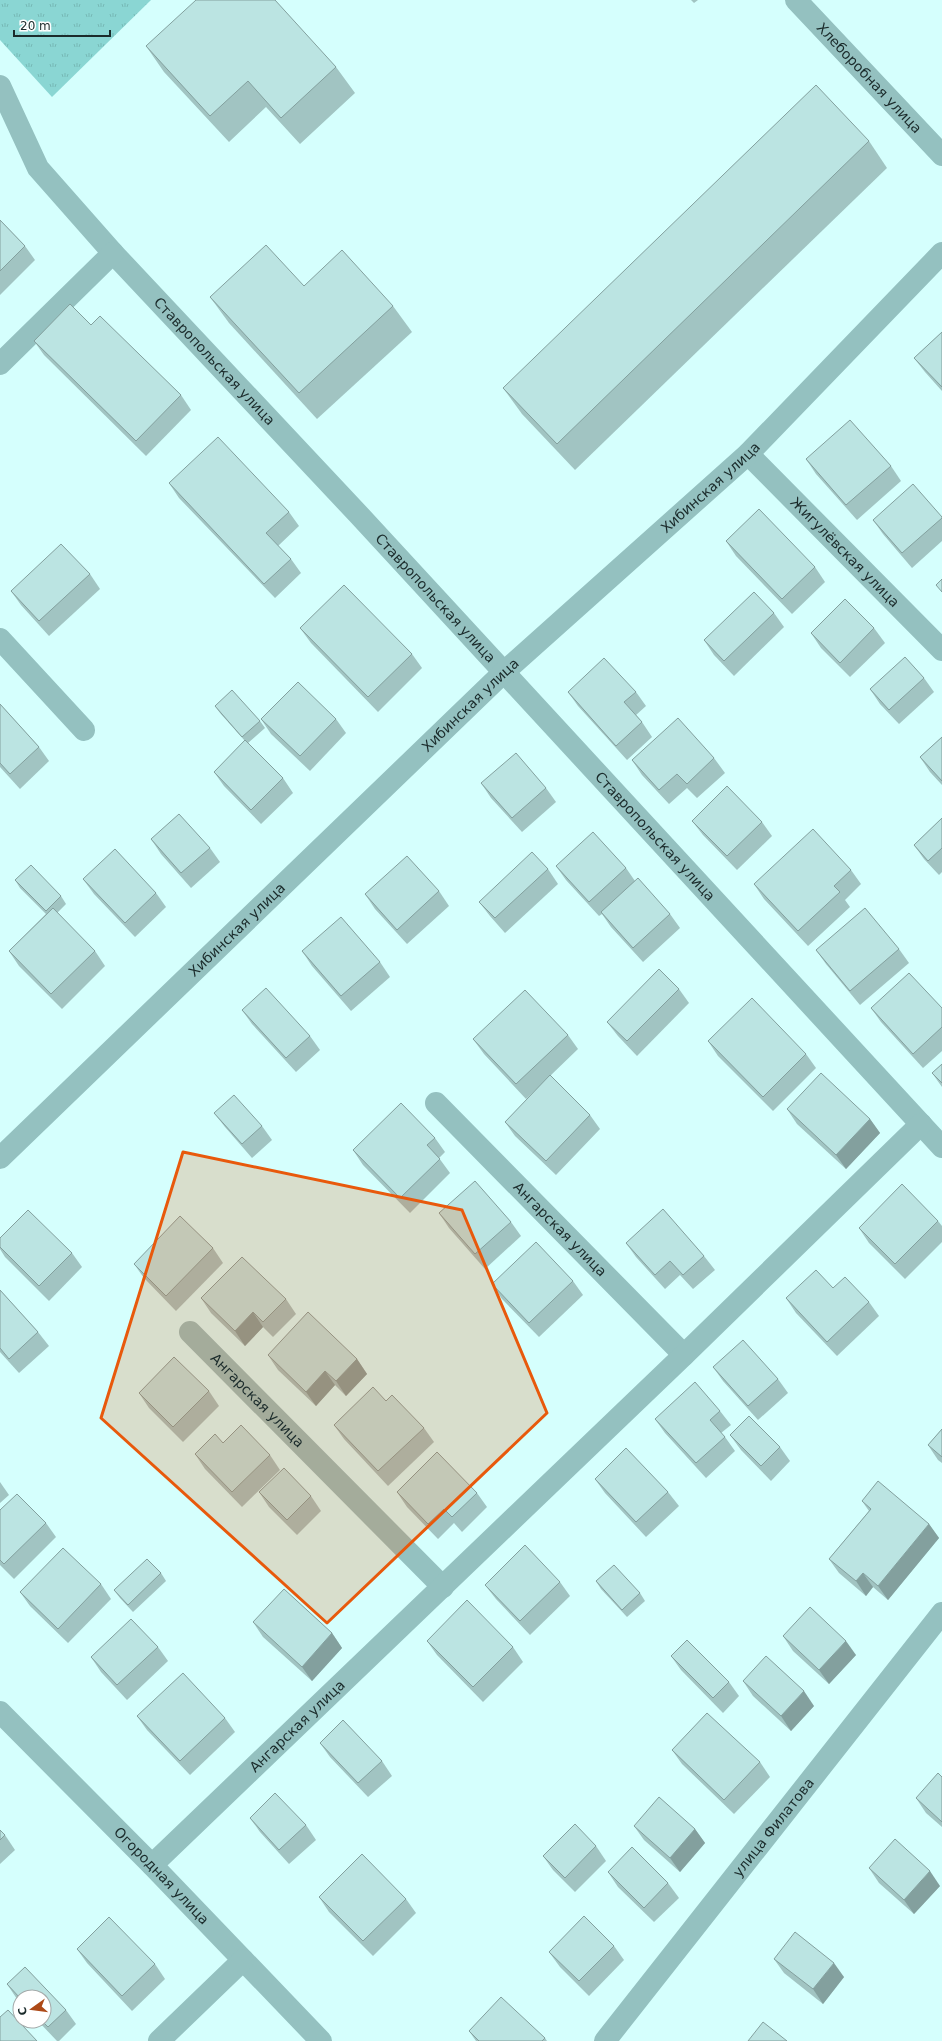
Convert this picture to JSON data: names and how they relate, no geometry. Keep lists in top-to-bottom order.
{
  "streets": {
    "street": [
      "Хлеборобная улица",
      "Ставропольская улица",
      "Хибинская улица",
      "Жигулёвская улица",
      "Ангарская улица",
      "улица Филатова",
      "Огородная улица"
    ]
  },
  "crossings": [
    ["Ставропольская улица", "Хибинская улица"],
    ["Ставропольская улица", "Ангарская улица"],
    ["Хибинская улица", "Жигулёвская улица"],
    ["Ангарская улица", "Огородная улица"]
  ],
  "scale_bar": "20 m",
  "north": "left"
}
